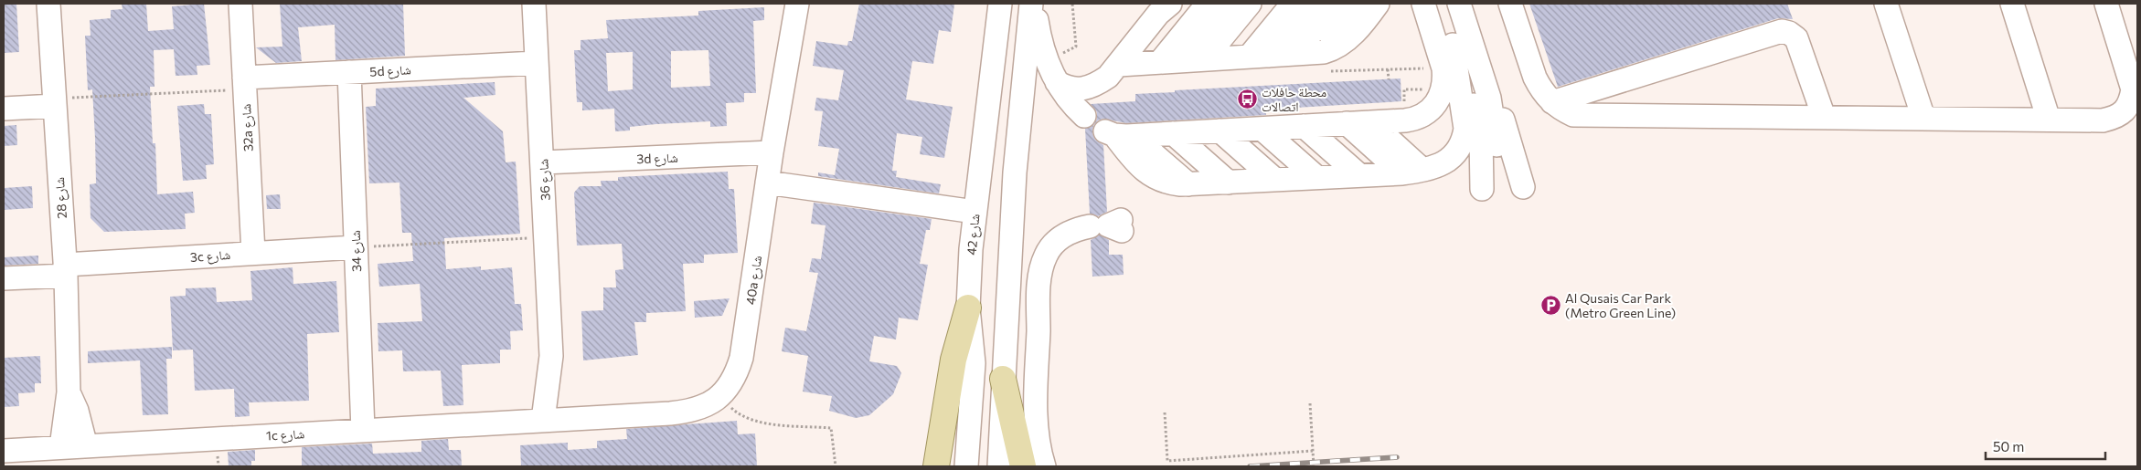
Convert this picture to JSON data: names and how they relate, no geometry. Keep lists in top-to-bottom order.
{
  "streets": {
    "street": [
      "5d شارع",
      "32a شارع",
      "3d شارع",
      "شارع 36",
      "شارع 28",
      "شارع 42",
      "شارع 34",
      "3c شارع",
      "40a شارع",
      "1c شارع"
    ]
  },
  "crossings": [
    ["5d شارع", "32a شارع"],
    ["5d شارع", "شارع 36"],
    ["5d شارع", "شارع 34"],
    ["32a شارع", "3c شارع"],
    ["3d شارع", "شارع 36"],
    ["3d شارع", "40a شارع"],
    ["شارع 36", "40a شارع"],
    ["شارع 36", "1c شارع"],
    ["شارع 28", "3c شارع"],
    ["شارع 28", "1c شارع"],
    ["شارع 34", "3c شارع"],
    ["شارع 34", "1c شارع"],
    ["40a شارع", "1c شارع"]
  ],
  "places": {
    "bus stop": ["محطة حافلات اتصالات"],
    "parking": ["Al Qusais Car Park (Metro Green Line)"]
  },
  "scale_bar": "50 m"
}
